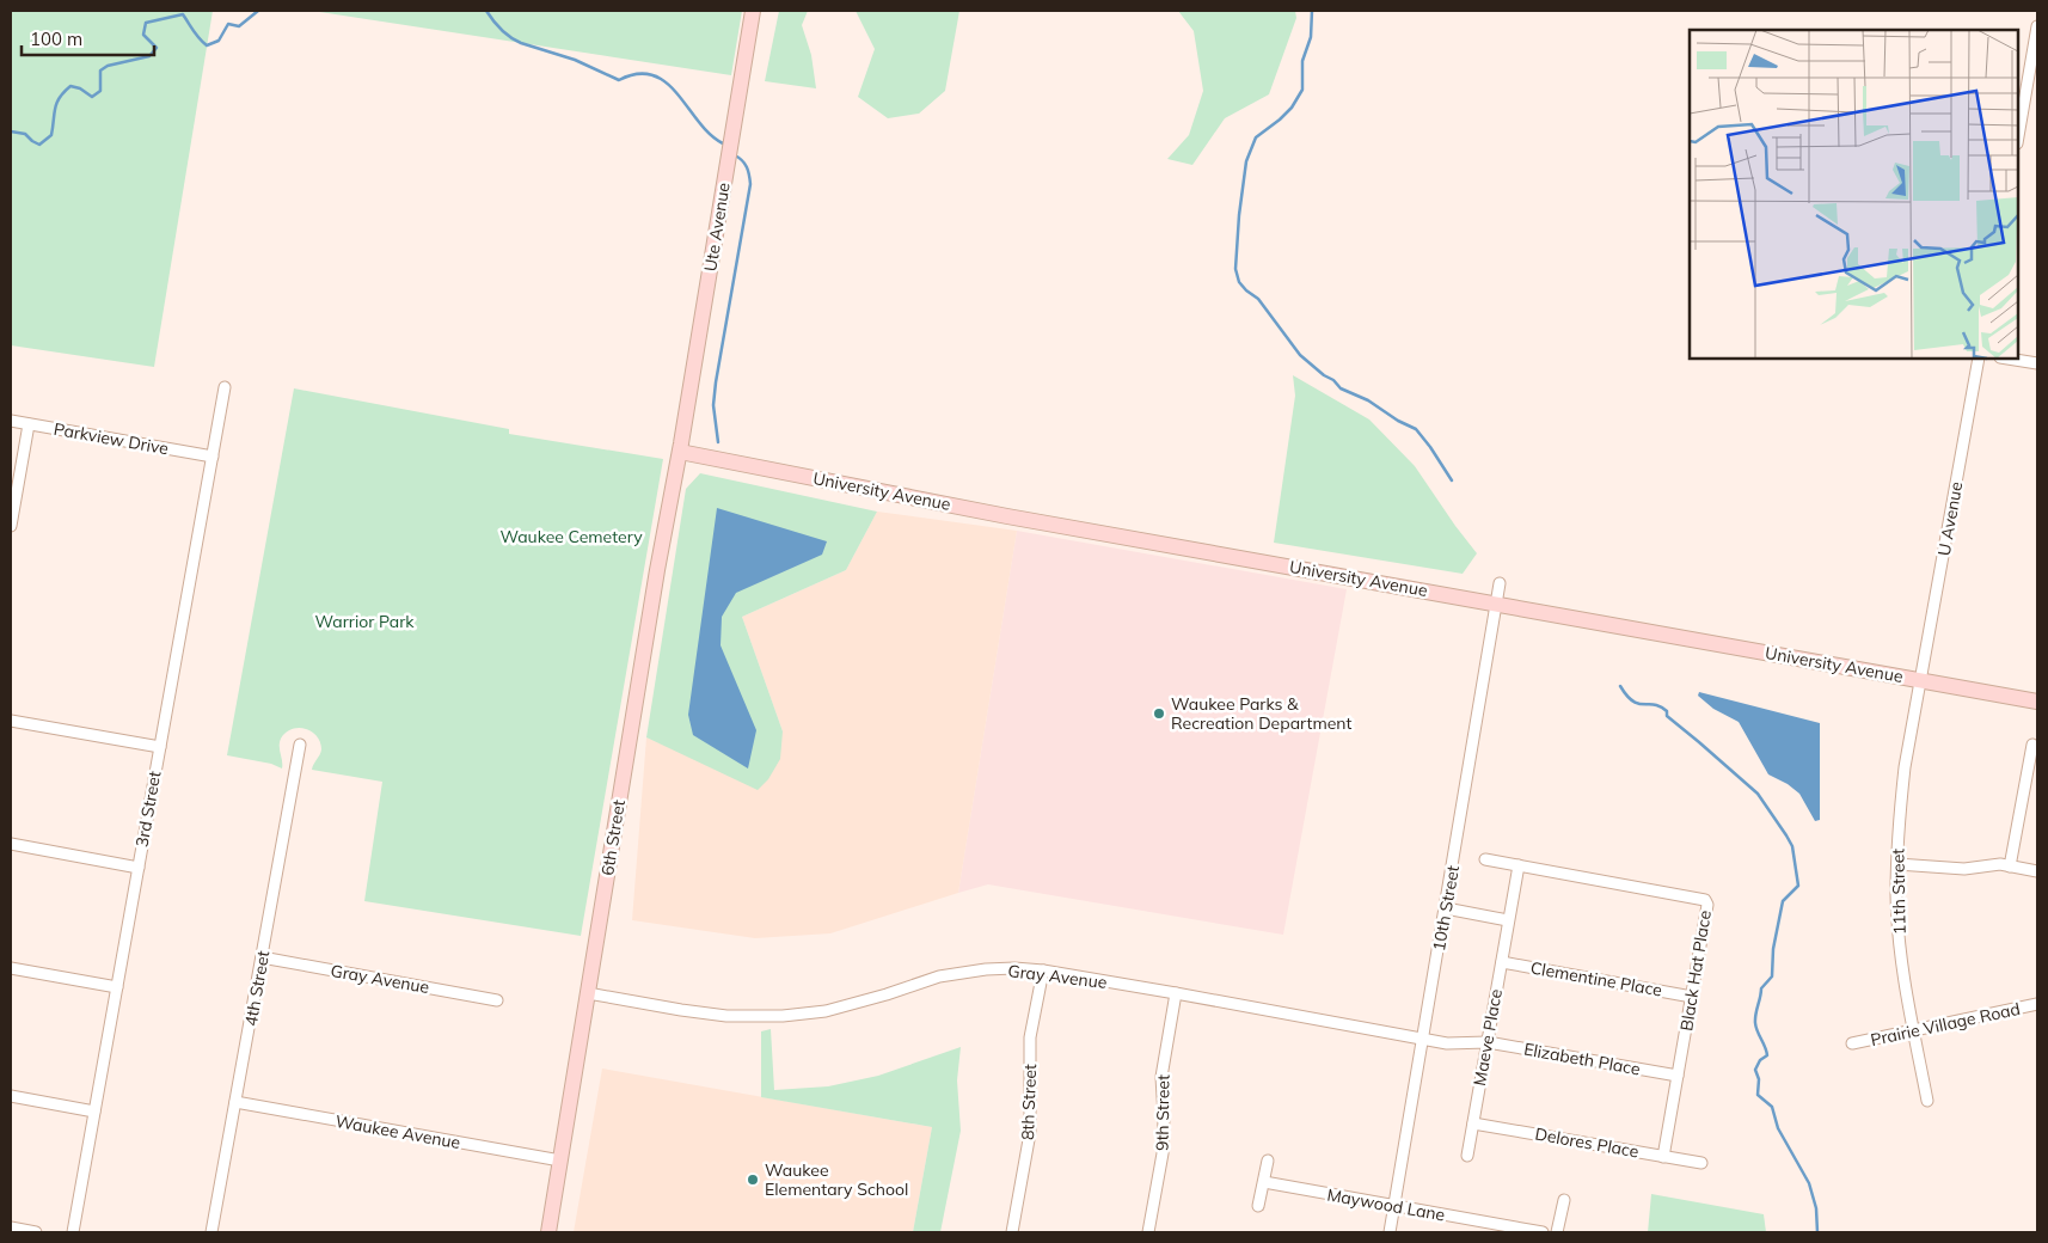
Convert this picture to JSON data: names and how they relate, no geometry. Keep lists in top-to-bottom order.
{
  "streets": {
    "street": [
      "Ute Avenue",
      "Parkview Drive",
      "University Avenue",
      "U Avenue",
      "3rd Street",
      "6th Street",
      "11th Street",
      "10th Street",
      "Black Hat Place",
      "Gray Avenue",
      "Clementine Place",
      "4th Street",
      "Prairie Village Road",
      "Maeve Place",
      "Elizabeth Place",
      "8th Street",
      "9th Street",
      "Waukee Avenue",
      "Delores Place",
      "Maywood Lane"
    ]
  },
  "crossings": [
    ["Ute Avenue", "University Avenue"],
    ["Ute Avenue", "6th Street"],
    ["Parkview Drive", "3rd Street"],
    ["University Avenue", "U Avenue"],
    ["University Avenue", "6th Street"],
    ["University Avenue", "11th Street"],
    ["University Avenue", "10th Street"],
    ["U Avenue", "11th Street"],
    ["6th Street", "Gray Avenue"],
    ["6th Street", "Waukee Avenue"],
    ["11th Street", "Prairie Village Road"],
    ["10th Street", "Gray Avenue"],
    ["10th Street", "Elizabeth Place"],
    ["10th Street", "Maywood Lane"],
    ["Black Hat Place", "Clementine Place"],
    ["Black Hat Place", "Maeve Place"],
    ["Black Hat Place", "Elizabeth Place"],
    ["Black Hat Place", "Delores Place"],
    ["Gray Avenue", "4th Street"],
    ["Gray Avenue", "Elizabeth Place"],
    ["Gray Avenue", "8th Street"],
    ["Gray Avenue", "9th Street"],
    ["Clementine Place", "Maeve Place"],
    ["4th Street", "Waukee Avenue"],
    ["Maeve Place", "Elizabeth Place"],
    ["Maeve Place", "Delores Place"]
  ],
  "parks": ["Waukee Cemetery", "Warrior Park"],
  "places": ["Waukee Parks & Recreation Department", "Waukee Elementary School"],
  "scale_bar": "100 m"
}
